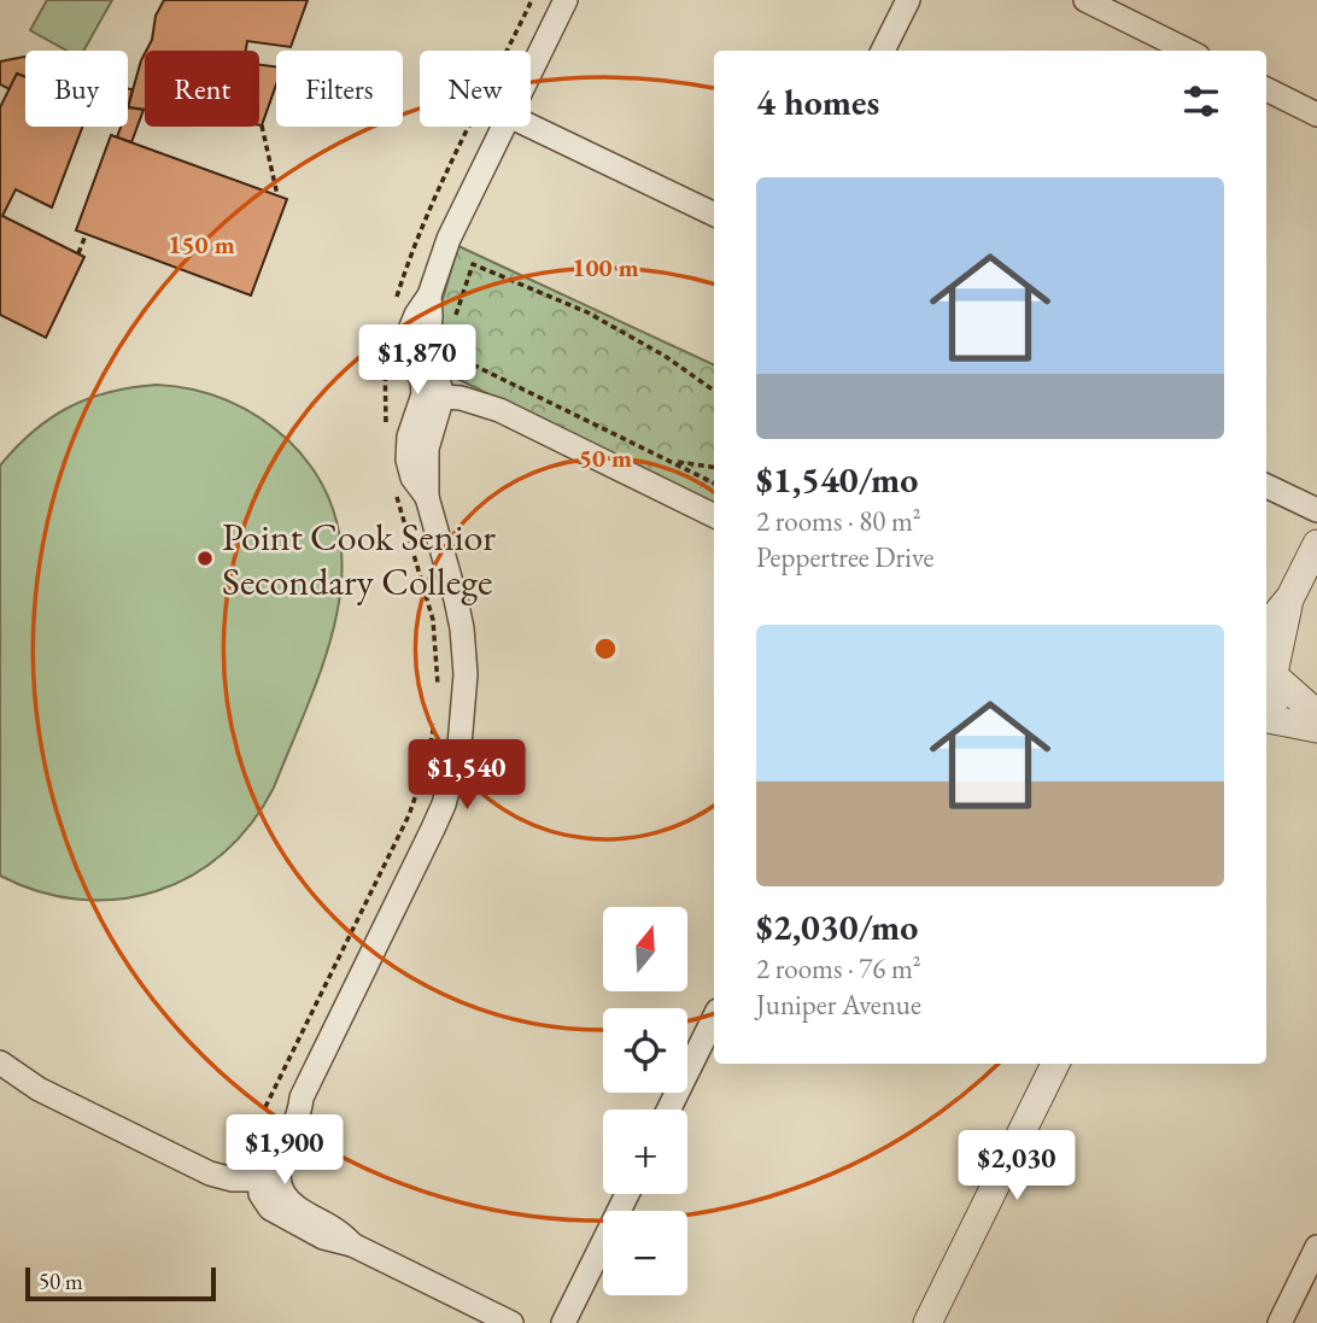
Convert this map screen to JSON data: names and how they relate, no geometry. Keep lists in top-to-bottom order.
{
  "places": ["Point Cook Senior Secondary College"],
  "scale_bar": "50 m",
  "north": "top",
  "page": {
    "chip": [
      "Buy",
      "Rent",
      "Filters",
      "New"
    ],
    "heading": "4 homes",
    "list": [
      {
        "name": "$1,540/mo",
        "note": "2 rooms · 80 m² · Peppertree Drive"
      },
      {
        "name": "$2,030/mo",
        "note": "2 rooms · 76 m² · Juniper Avenue"
      }
    ],
    "price": [
      "$1,870",
      "$1,540",
      "$1,900",
      "$2,030"
    ],
    "map_buttons": ["+", "−"],
    "scale": "50 m"
  },
  "rings": ["150 m", "100 m", "50 m"]
}
